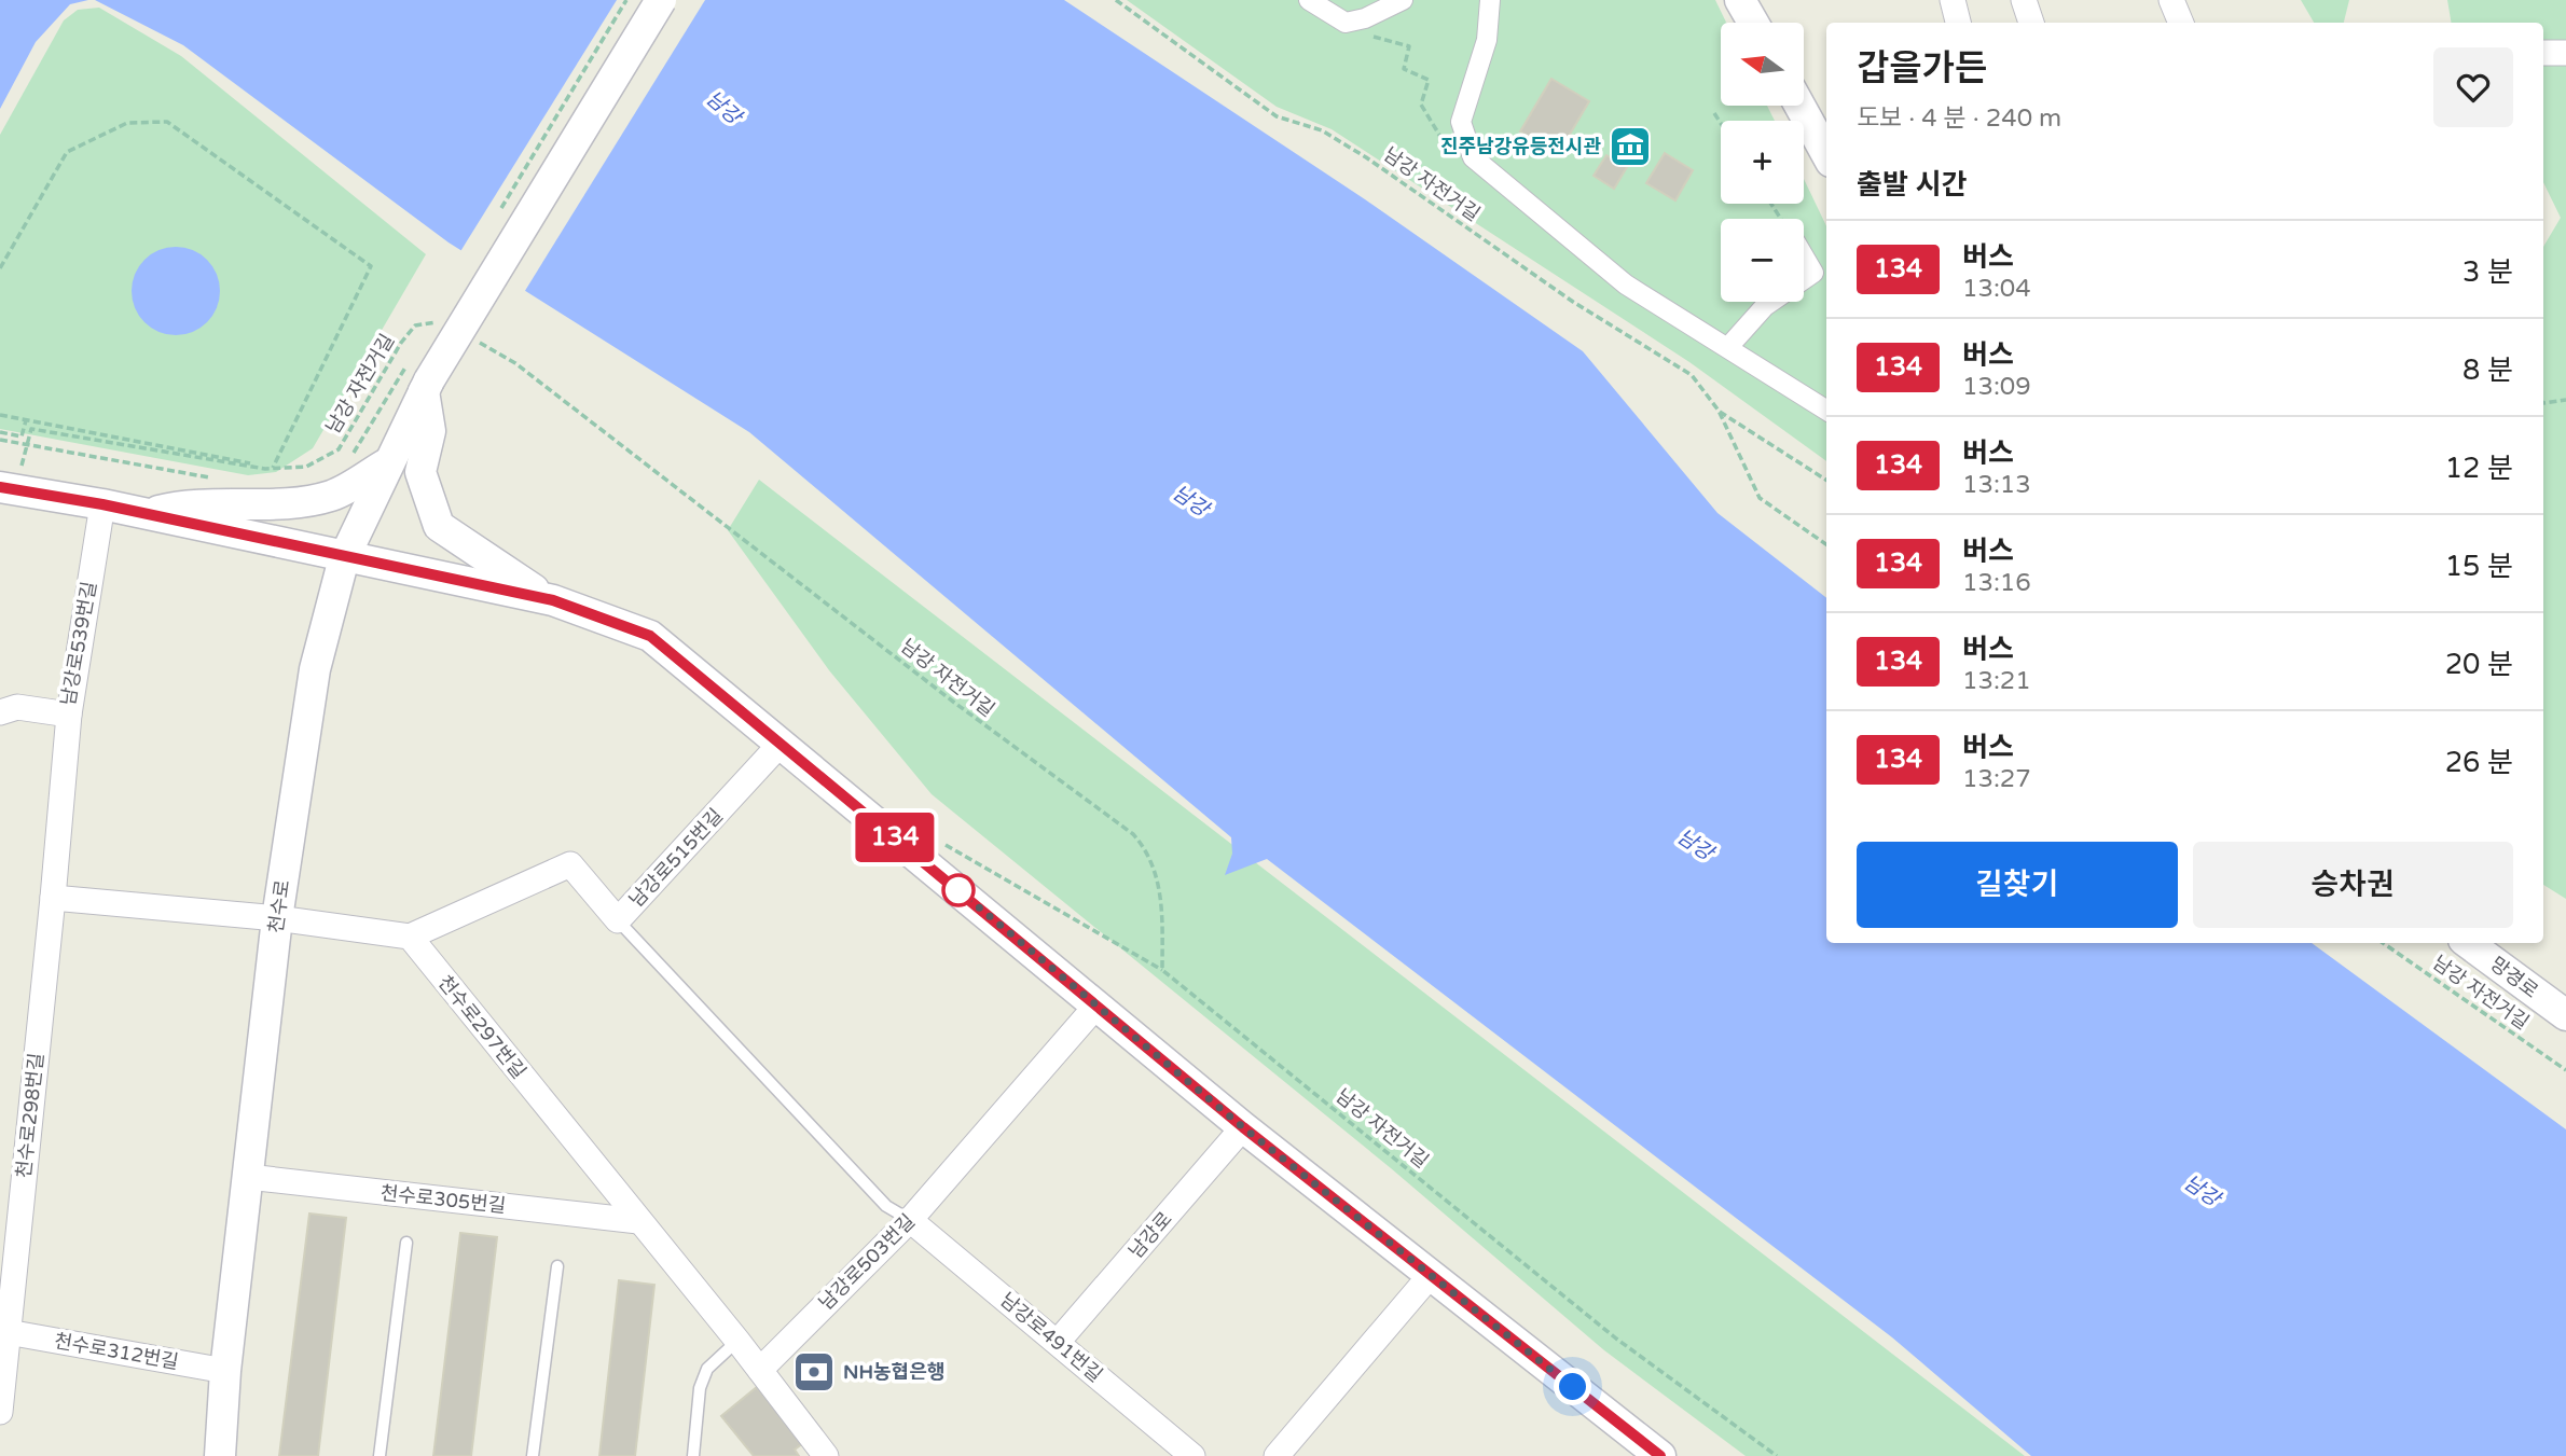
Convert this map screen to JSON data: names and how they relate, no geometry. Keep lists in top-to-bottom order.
{
  "streets": {
    "street": [
      "남강로539번길",
      "남강로515번길",
      "천수로",
      "망경로",
      "천수로297번길",
      "천수로298번길",
      "천수로305번길",
      "남강로",
      "남강로503번길",
      "남강로491번길",
      "천수로312번길"
    ],
    "path": ["남강 자전거길"]
  },
  "crossings": [
    ["남강로539번길", "천수로298번길"],
    ["남강로515번길", "천수로297번길"],
    ["천수로", "천수로305번길"],
    ["천수로", "천수로312번길"],
    ["천수로297번길", "천수로305번길"],
    ["천수로298번길", "천수로312번길"],
    ["남강로", "남강로491번길"],
    ["남강로503번길", "남강로491번길"]
  ],
  "water": ["남강"],
  "places": {
    "museum": ["진주남강유등전시관"],
    "bank": ["NH농협은행"]
  },
  "lines": ["bus line 134"],
  "north": "left",
  "page": {
    "on_map": "134",
    "map_buttons": ["+", "−"],
    "heading": [
      ["갑을가든", "도보 · 4 분 · 240 m"],
      "출발 시간"
    ],
    "list": [
      {
        "mark": "134",
        "name": "버스",
        "note": "13:04",
        "value": "3 분"
      },
      {
        "mark": "134",
        "name": "버스",
        "note": "13:09",
        "value": "8 분"
      },
      {
        "mark": "134",
        "name": "버스",
        "note": "13:13",
        "value": "12 분"
      },
      {
        "mark": "134",
        "name": "버스",
        "note": "13:16",
        "value": "15 분"
      },
      {
        "mark": "134",
        "name": "버스",
        "note": "13:21",
        "value": "20 분"
      },
      {
        "mark": "134",
        "name": "버스",
        "note": "13:27",
        "value": "26 분"
      }
    ],
    "buttons": ["길찾기", "승차권"]
  }
}
